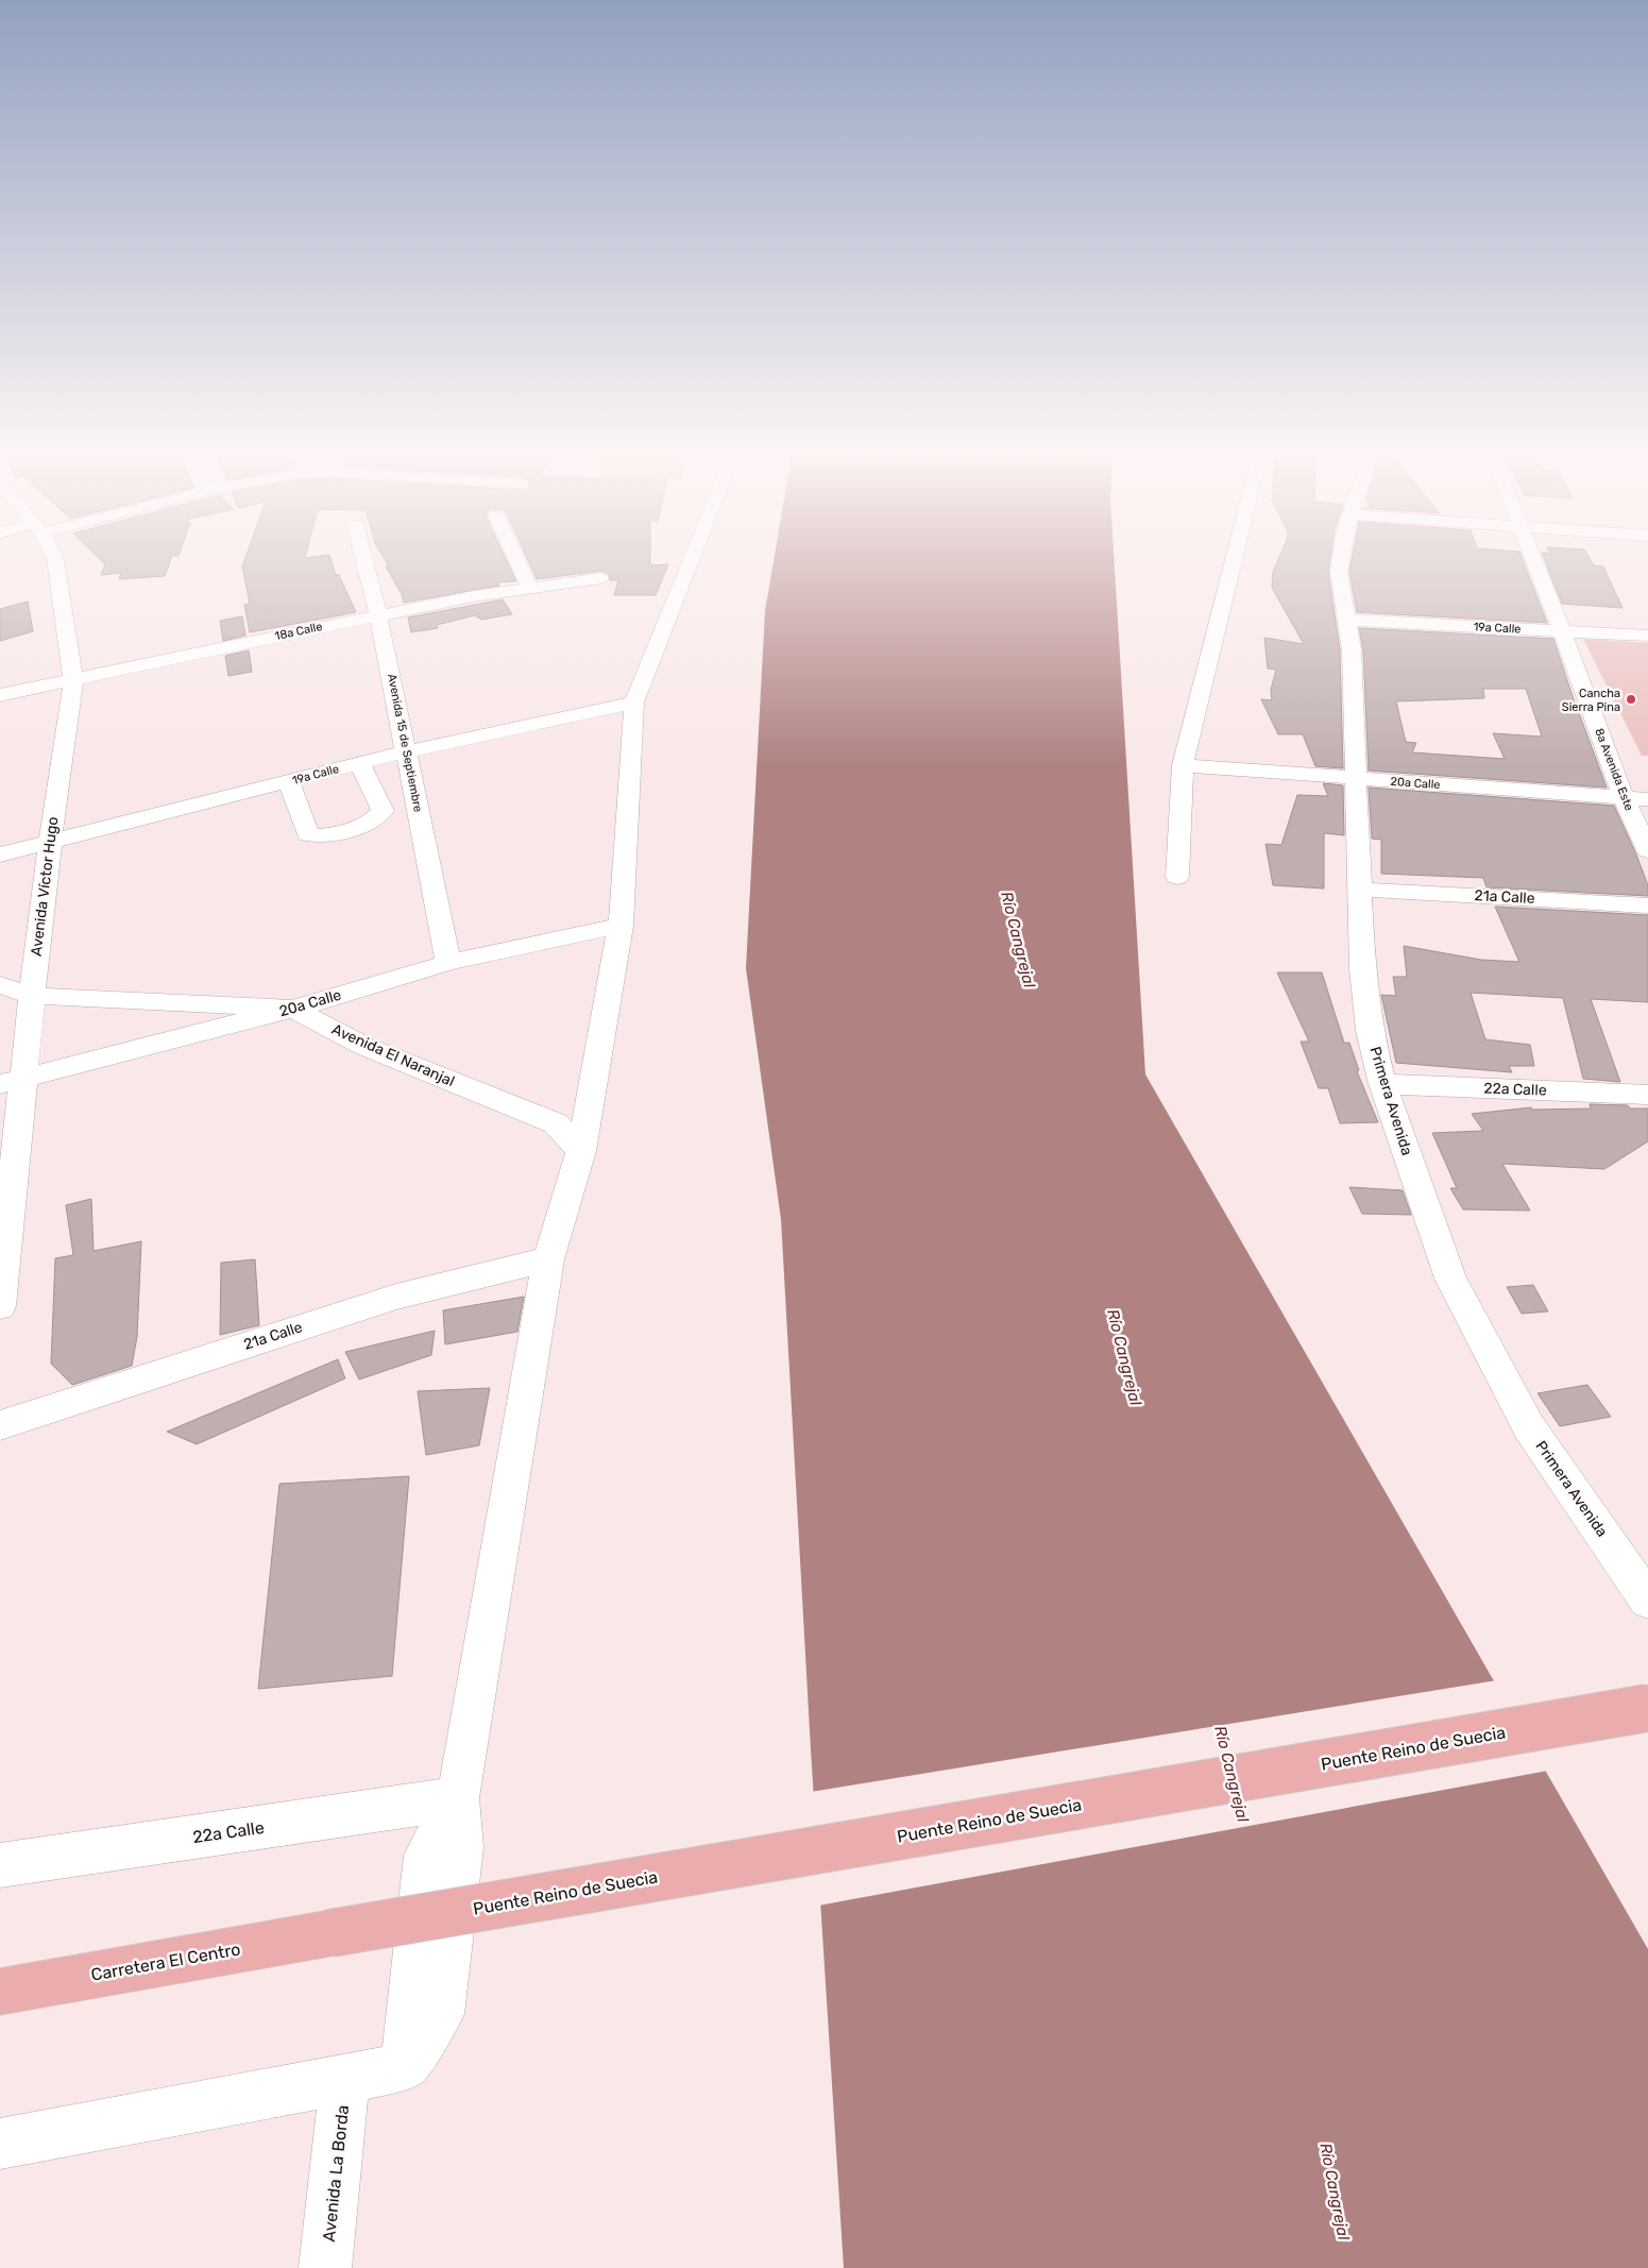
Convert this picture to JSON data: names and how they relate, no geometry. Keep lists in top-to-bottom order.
{
  "streets": {
    "main road": ["Puente Reino de Suecia", "Carretera El Centro"],
    "street": [
      "19a Calle",
      "18a Calle",
      "Avenida 15 de Septiembre",
      "8a Avenida Este",
      "20a Calle",
      "Avenida Víctor Hugo",
      "21a Calle",
      "Avenida El Naranjal",
      "22a Calle",
      "Primera Avenida",
      "Avenida La Borda"
    ]
  },
  "crossings": [
    ["19a Calle", "Avenida 15 de Septiembre"],
    ["19a Calle", "8a Avenida Este"],
    ["19a Calle", "Avenida Víctor Hugo"],
    ["19a Calle", "Primera Avenida"],
    ["18a Calle", "Avenida 15 de Septiembre"],
    ["18a Calle", "Avenida Víctor Hugo"],
    ["Avenida 15 de Septiembre", "20a Calle"],
    ["8a Avenida Este", "20a Calle"],
    ["20a Calle", "Avenida Víctor Hugo"],
    ["20a Calle", "Avenida El Naranjal"],
    ["20a Calle", "Primera Avenida"],
    ["Avenida Víctor Hugo", "Avenida El Naranjal"],
    ["21a Calle", "Primera Avenida"],
    ["22a Calle", "Primera Avenida"],
    ["Puente Reino de Suecia", "Carretera El Centro"]
  ],
  "water": ["Río Cangrejal"],
  "places": ["Cancha Sierra Pina"]
}
